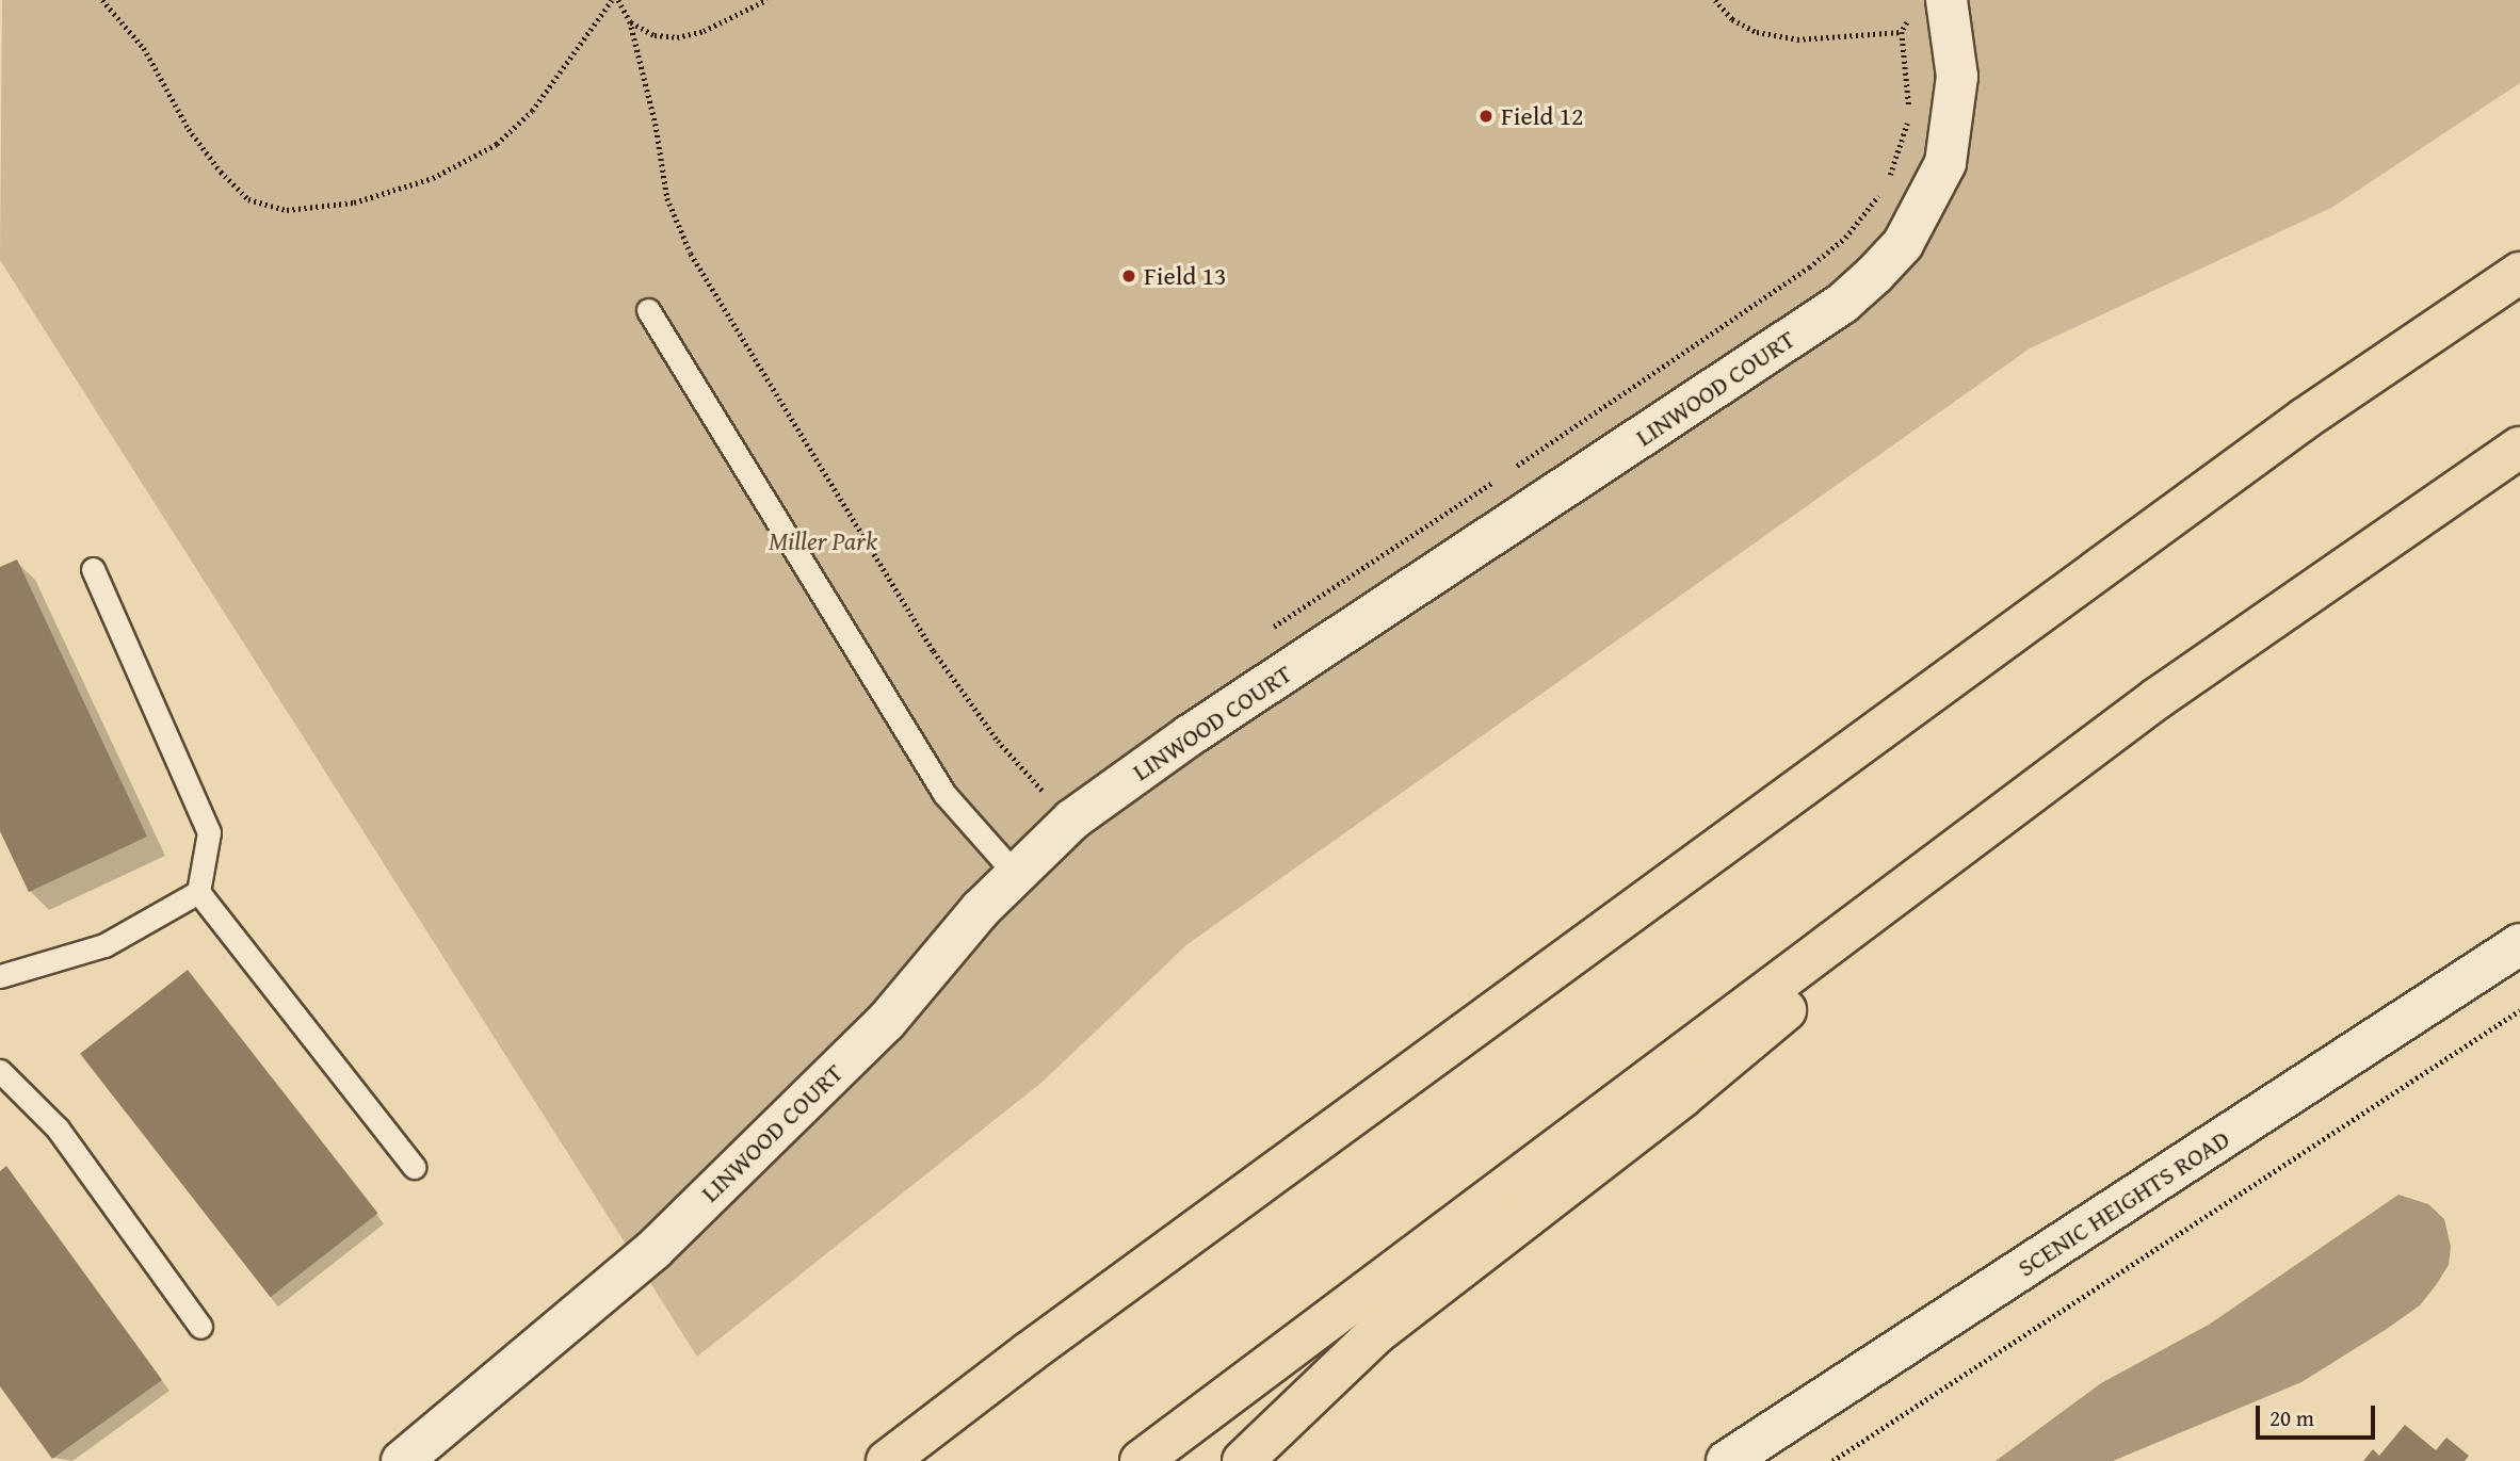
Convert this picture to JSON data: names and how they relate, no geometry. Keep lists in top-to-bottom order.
{
  "streets": {
    "street": ["LINWOOD COURT", "SCENIC HEIGHTS ROAD"]
  },
  "parks": ["Miller Park"],
  "places": ["Field 12", "Field 13"],
  "scale_bar": "20 m"
}
